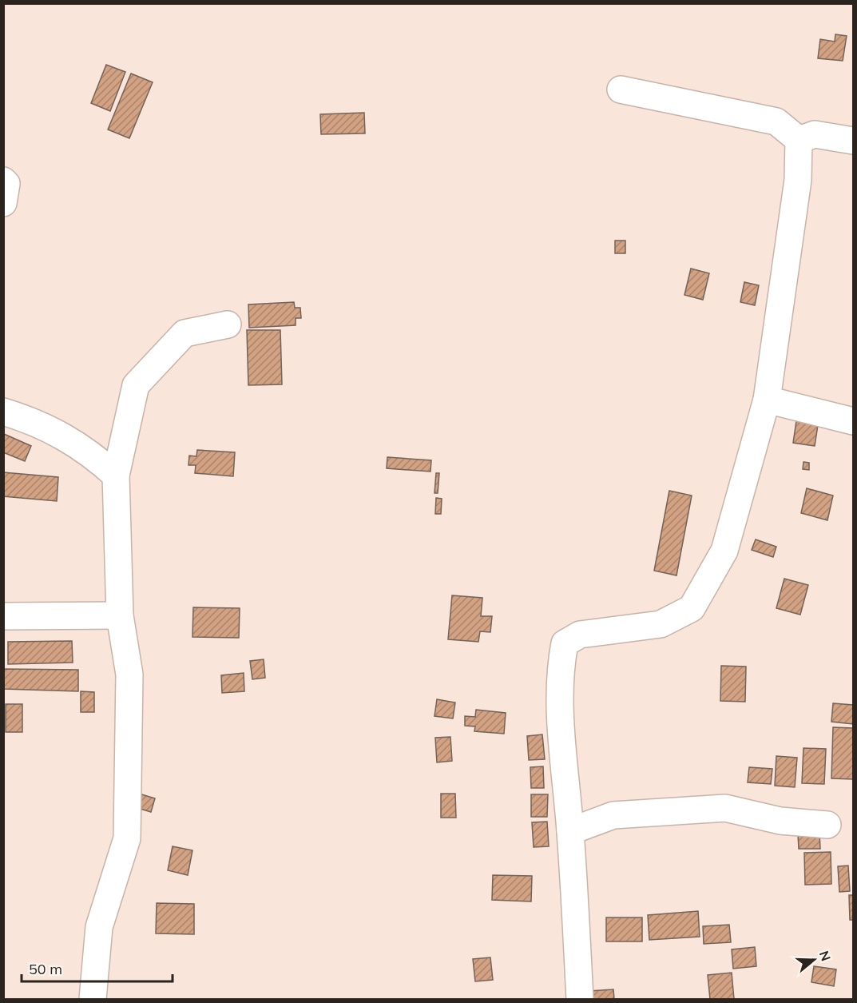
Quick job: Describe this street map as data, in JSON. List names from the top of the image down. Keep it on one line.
{"scale_bar":"50 m","north":"right"}
